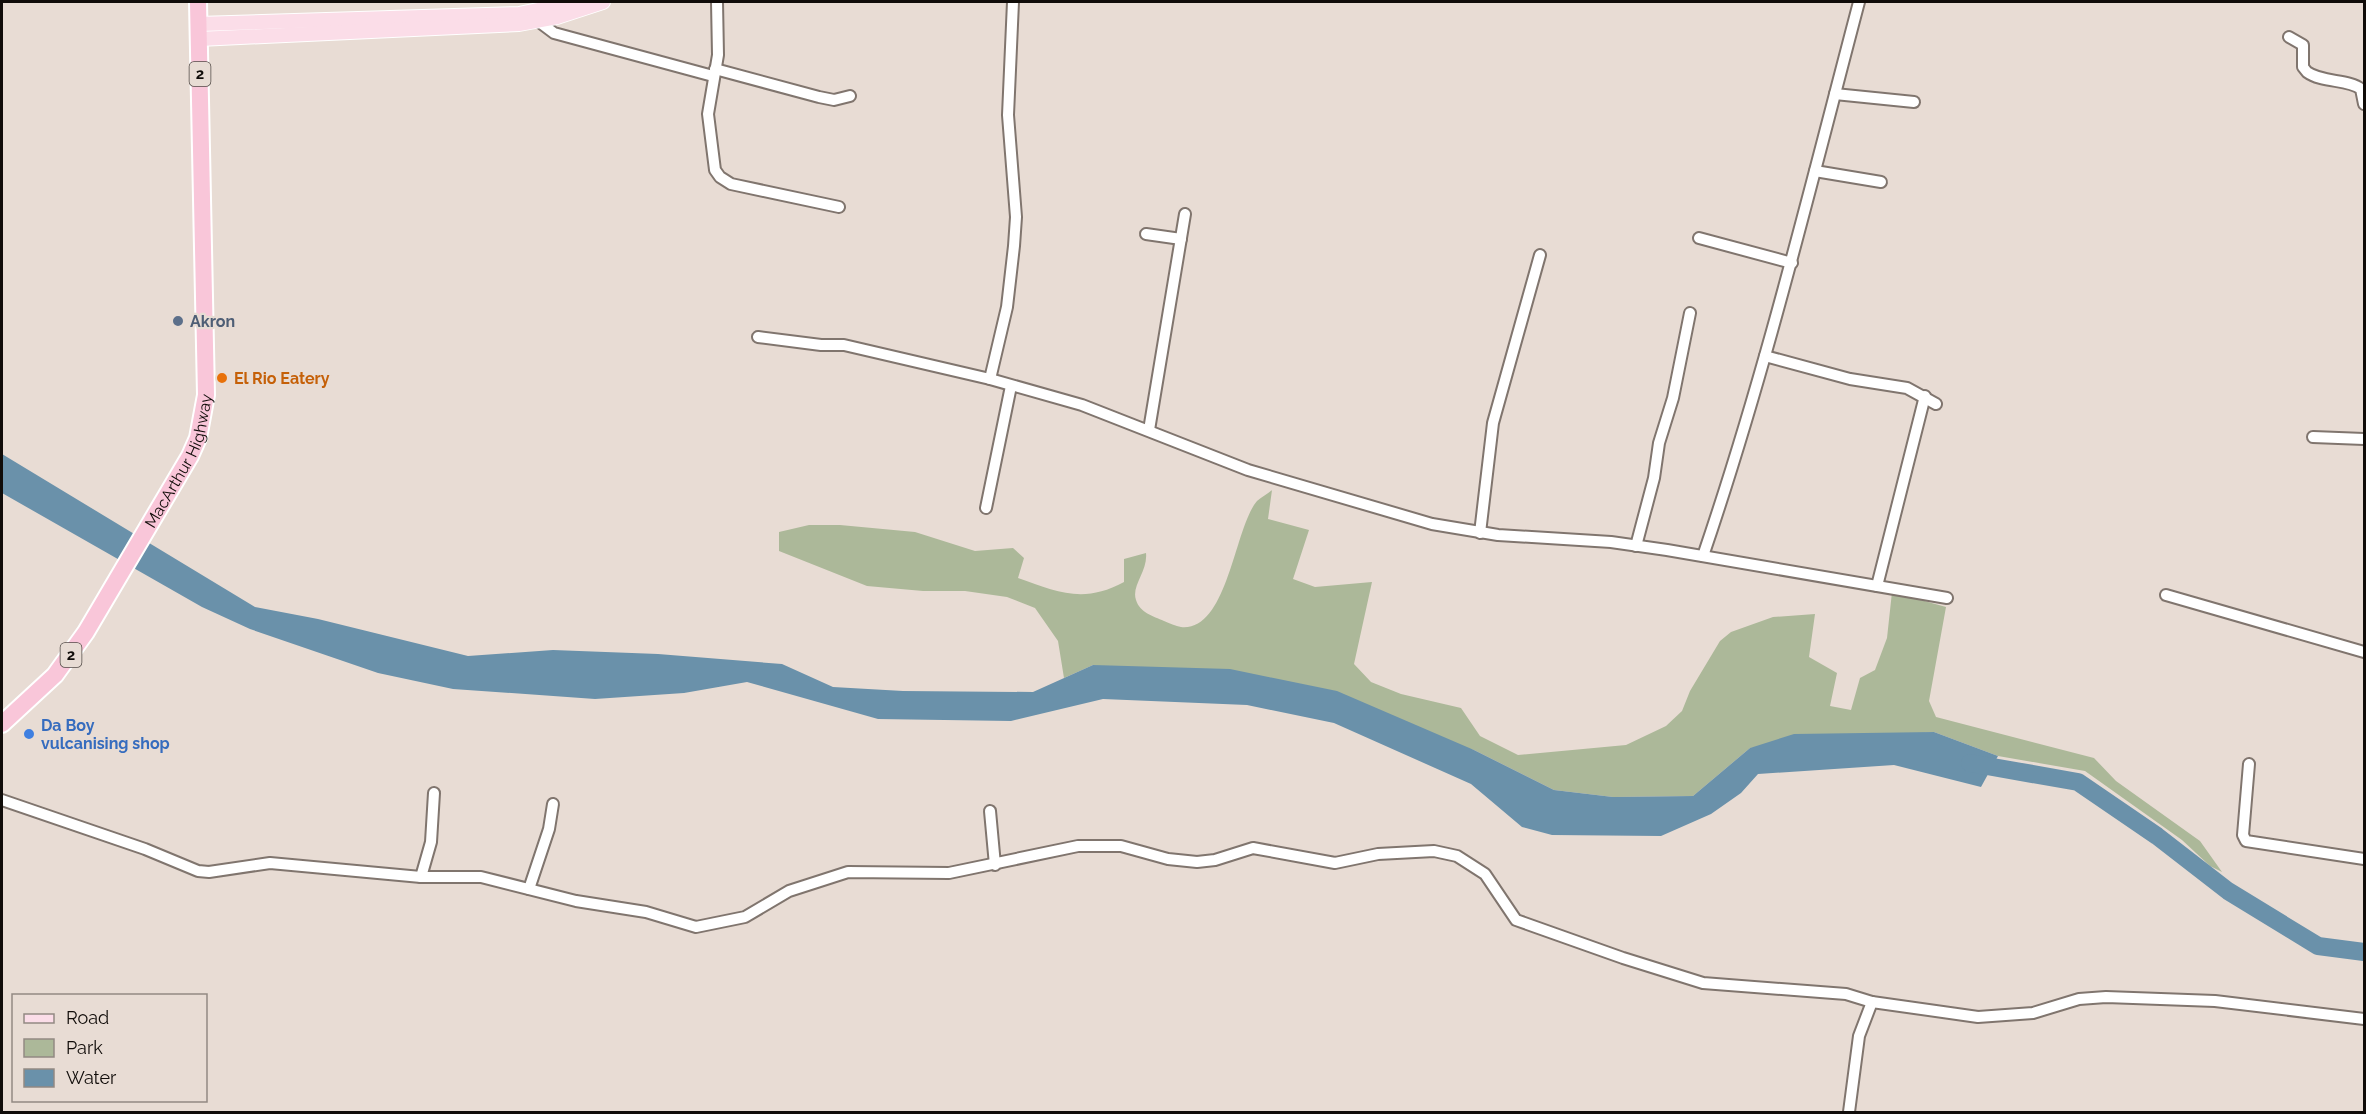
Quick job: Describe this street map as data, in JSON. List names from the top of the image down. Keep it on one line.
{"streets":{"highway":["2","MacArthur Highway"]},"places":["Akron","El Rio Eatery","Da Boy vulcanising shop"],"legend":["Road","Park","Water"]}
